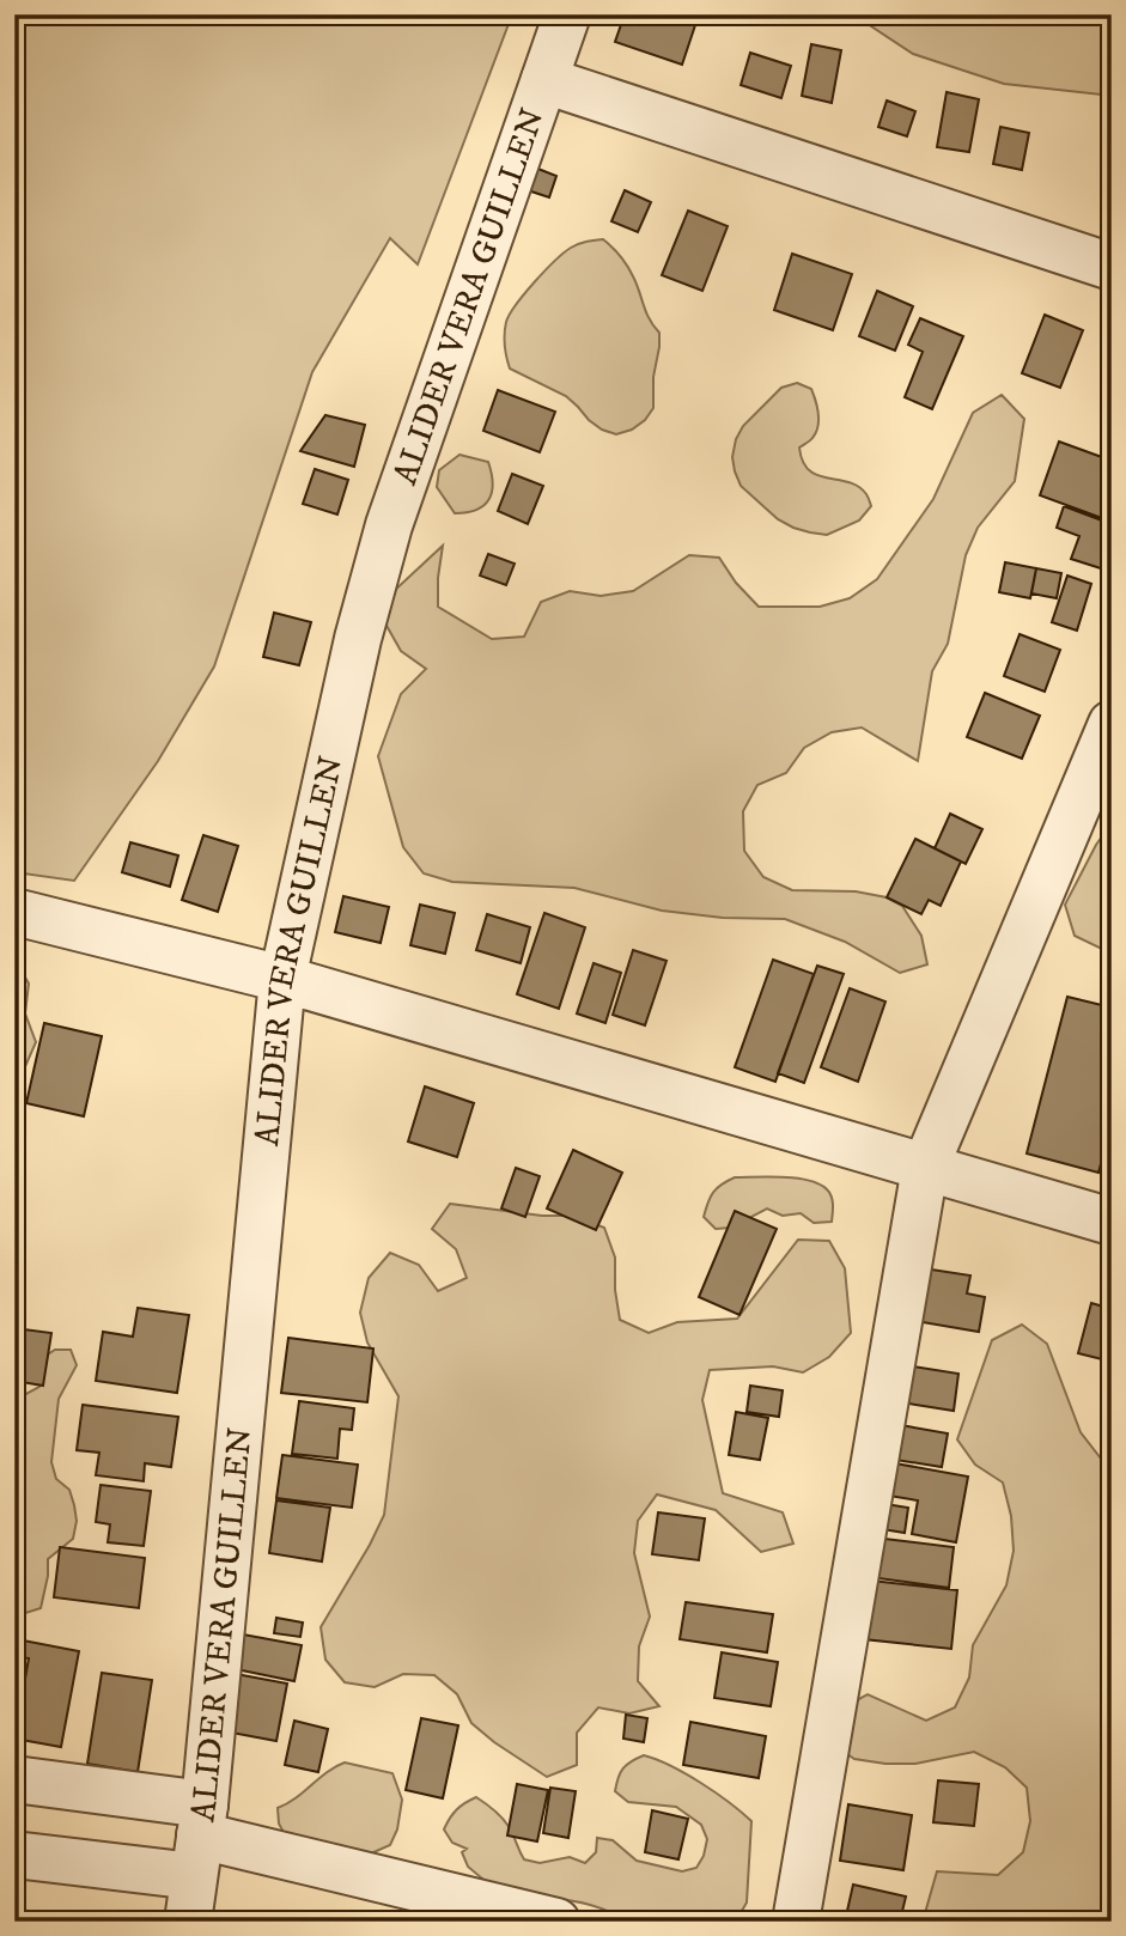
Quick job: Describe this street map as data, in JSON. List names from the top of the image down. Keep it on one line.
{"streets":{"street":["ALIDER VERA GUILLEN"]}}
